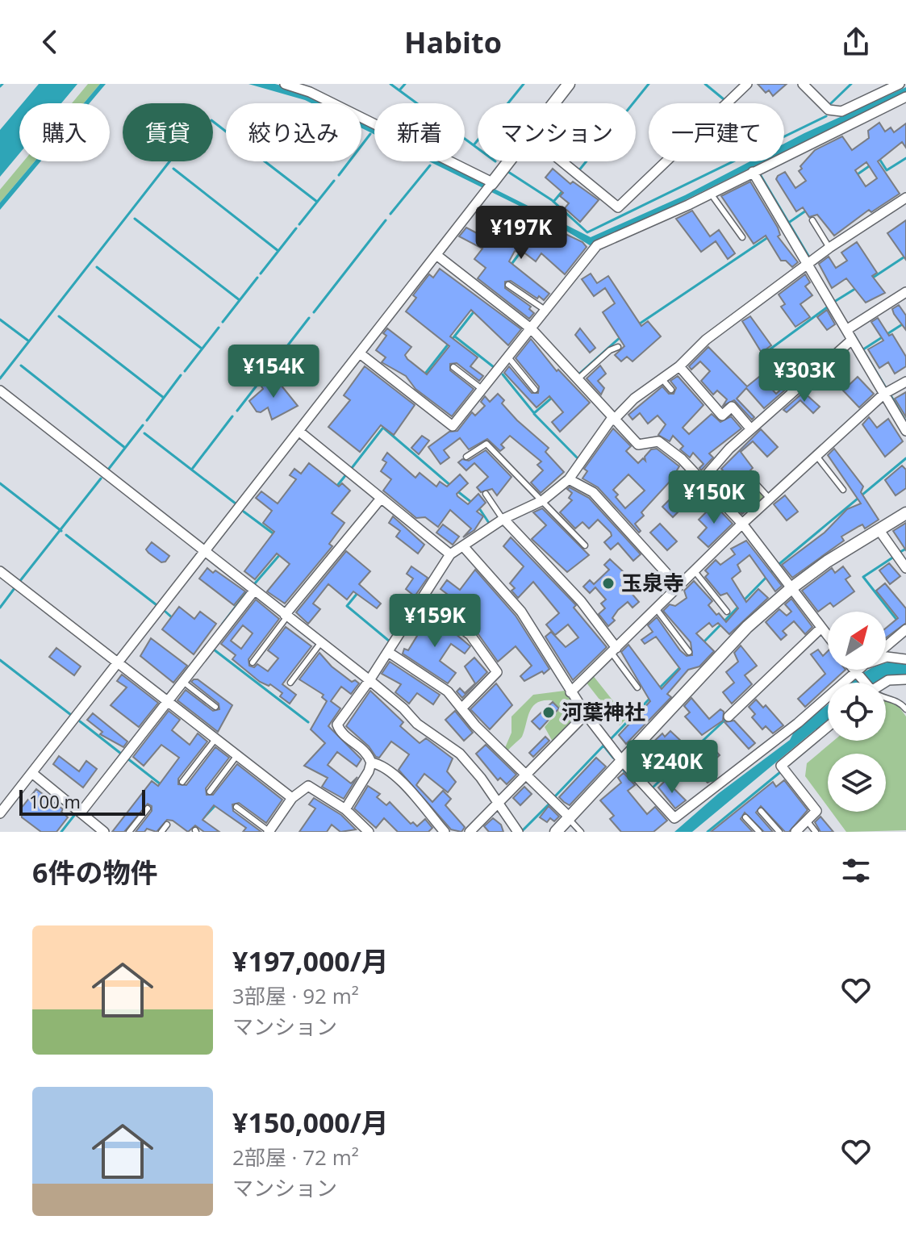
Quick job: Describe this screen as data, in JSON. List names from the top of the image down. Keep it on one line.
{"places":["玉泉寺","河葉神社"],"scale_bar":"100 m","north":"top right","page":{"header":"Habito","chip":["購入","賃貸","絞り込み","新着","マンション","一戸建て"],"price":["¥197K","¥154K","¥303K","¥150K","¥159K","¥240K"],"scale":"100 m","heading":"6件の物件","list":[{"name":"¥197,000/月","note":"3部屋 · 92 m² · マンション"},{"name":"¥150,000/月","note":"2部屋 · 72 m² · マンション"}]}}
